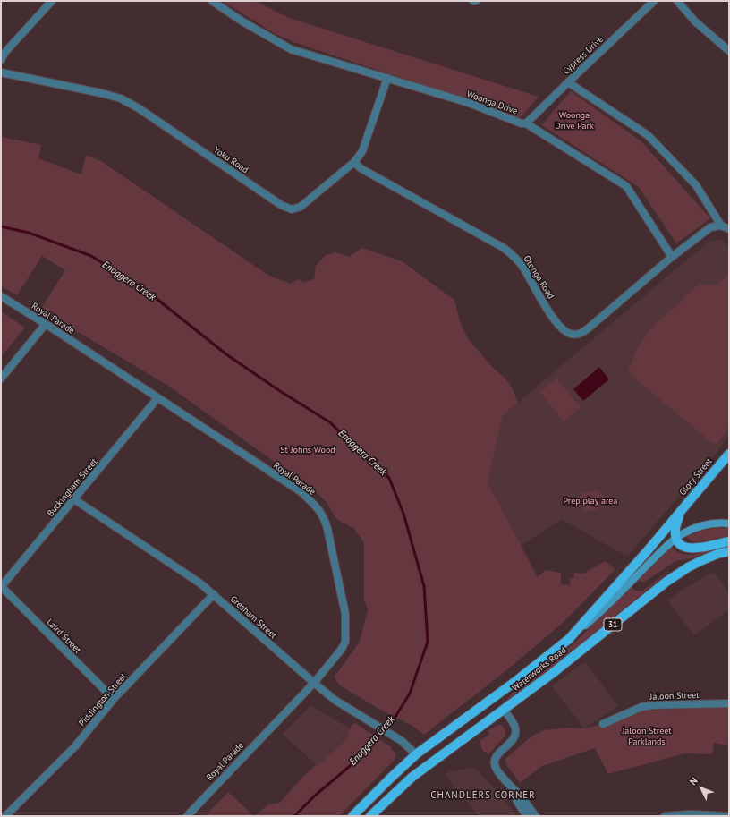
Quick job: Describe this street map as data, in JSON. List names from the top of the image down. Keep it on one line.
{"streets":{"main road":["Glory Street","31","Waterworks Road"],"street":["Cypress Drive","Woonga Drive","Yoku Road","Otonga Road","Royal Parade","Buckingham Street","Gresham Street","Laird Street","Jaloon Street","Piddington Street"]},"crossings":[["Cypress Drive","Woonga Drive"],["Woonga Drive","Yoku Road"],["Woonga Drive","Otonga Road"],["Yoku Road","Otonga Road"],["Royal Parade","Buckingham Street"],["Royal Parade","Gresham Street"],["Glory Street","Waterworks Road"],["Buckingham Street","Gresham Street"],["Buckingham Street","Laird Street"],["Gresham Street","Waterworks Road"],["Gresham Street","Piddington Street"],["Laird Street","Piddington Street"]],"districts":["CHANDLERS CORNER"],"water":["Enoggera Creek"],"parks":["Woonga Drive Park","St Johns Wood","Prep play area","Jaloon Street Parklands"],"north":"top left"}
